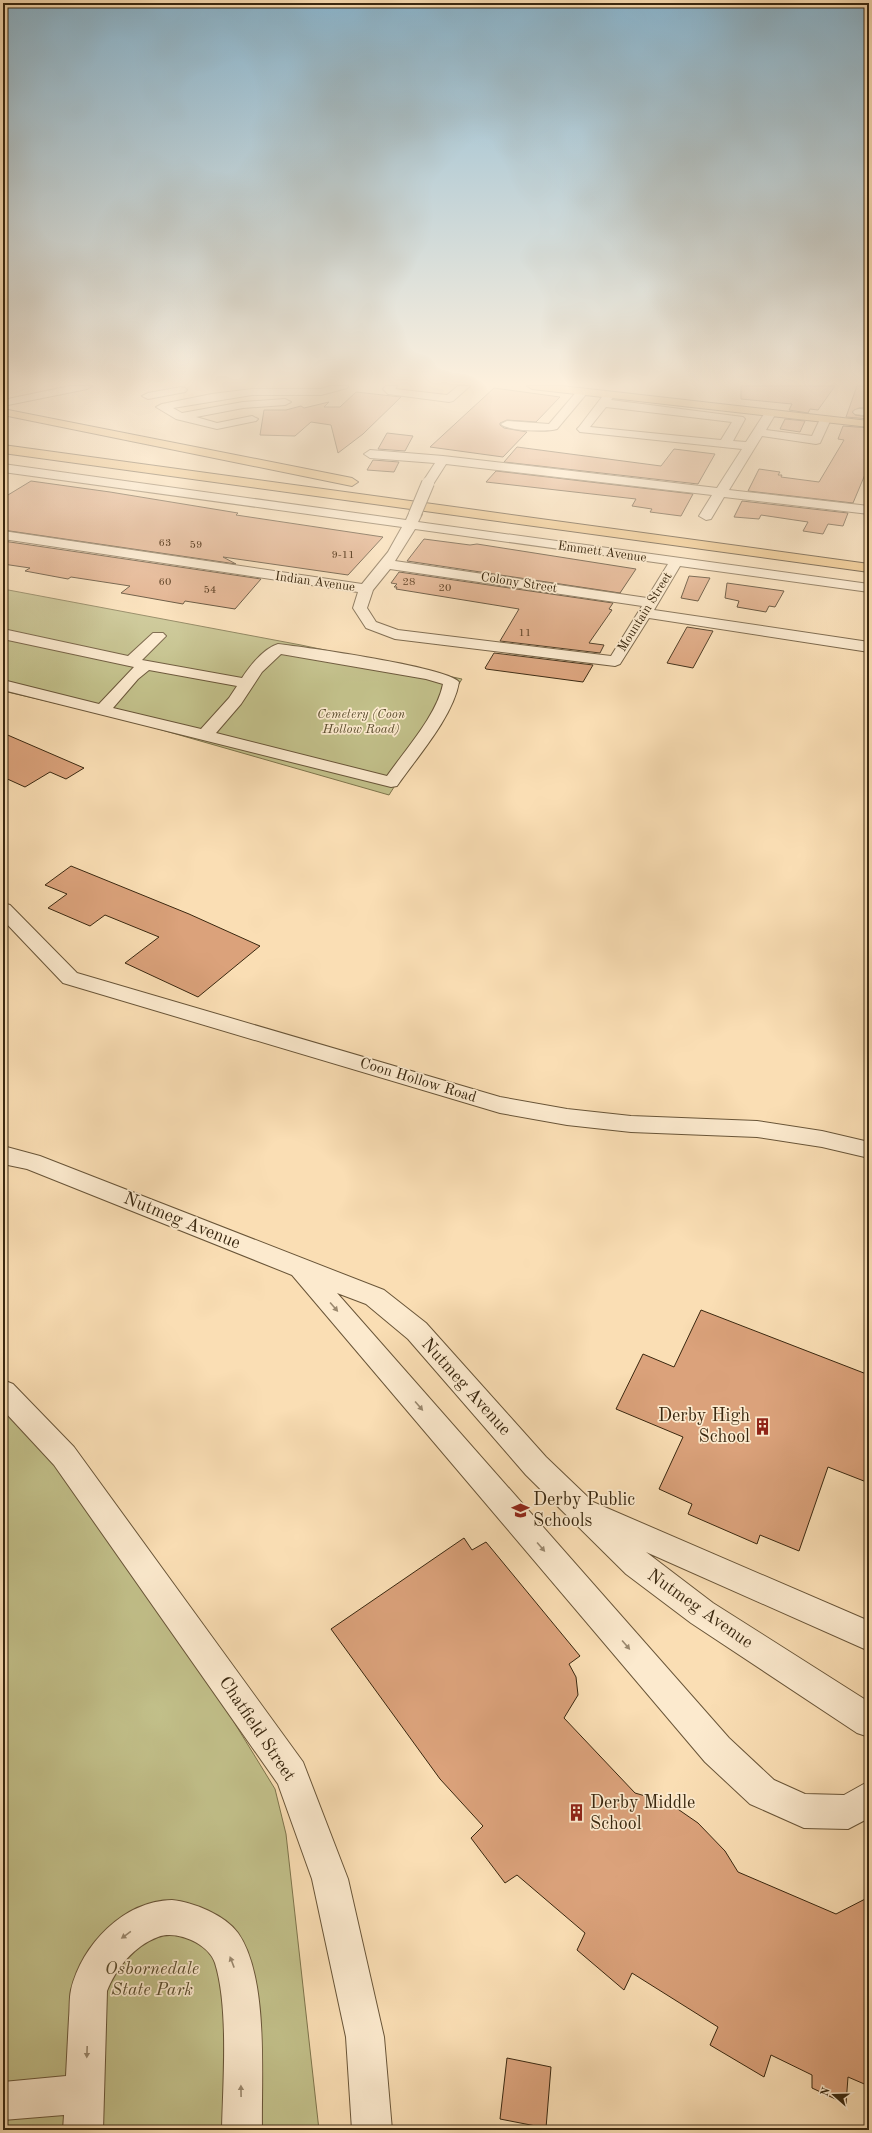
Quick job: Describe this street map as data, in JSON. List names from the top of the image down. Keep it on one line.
{"streets":{"street":["Emmett Avenue","Indian Avenue","Colony Street","Mountain Street","Coon Hollow Road","Nutmeg Avenue","Chatfield Street"]},"crossings":[["Emmett Avenue","Mountain Street"],["Indian Avenue","Mountain Street"],["Colony Street","Mountain Street"]],"parks":["Cemetery (Coon Hollow Road)","Osbornedale State Park"],"places":{"building":["Derby High School","Derby Middle School"],"school or university":["Derby Public Schools"]},"house_numbers":["63","59","9-11","60","28","20","54","11"],"north":"left"}
